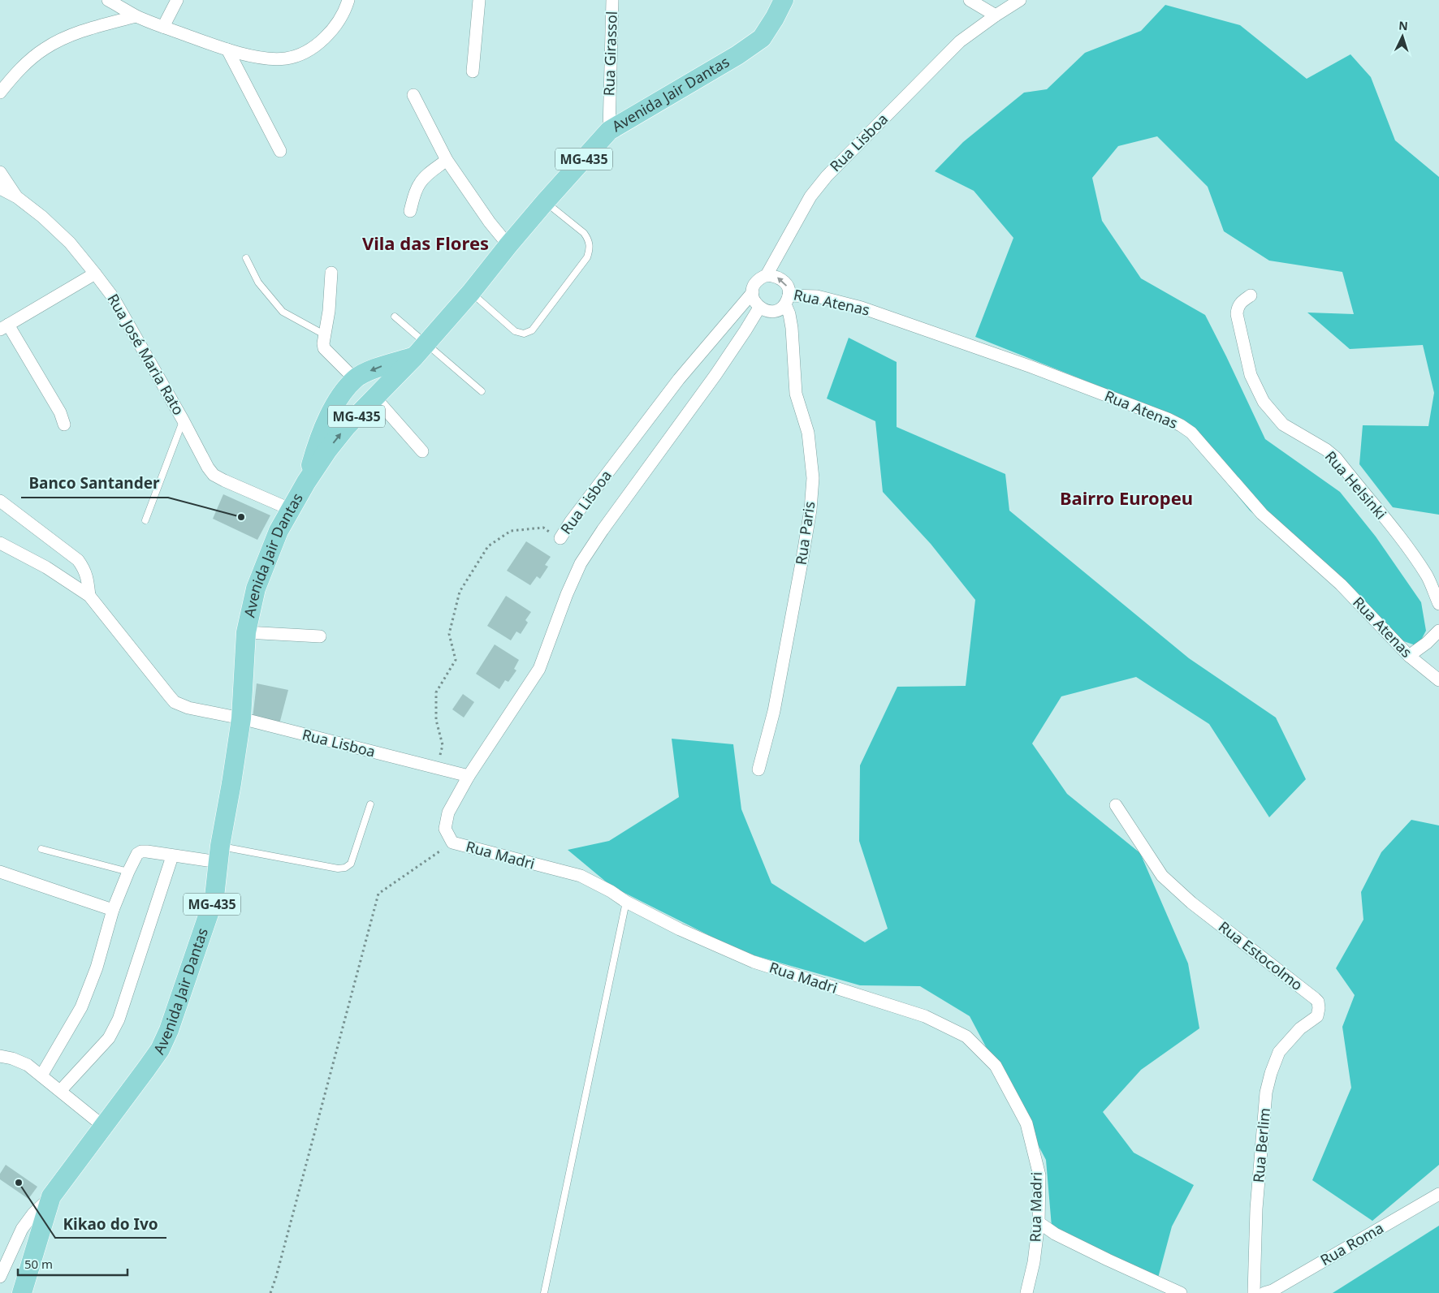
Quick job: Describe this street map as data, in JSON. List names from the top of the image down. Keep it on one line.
{"streets":{"main road":["Avenida Jair Dantas","MG-435"],"street":["Rua Girassol","Rua Lisboa","Rua Atenas","Rua José Maria Rato","Rua Helsinki","Rua Paris","Rua Madri","Rua Estocolmo","Rua Berlim","Rua Roma"]},"crossings":[["Rua Girassol","Avenida Jair Dantas"],["Avenida Jair Dantas","Rua Lisboa"],["Avenida Jair Dantas","Rua José Maria Rato"],["Rua Lisboa","Rua Atenas"],["Rua Lisboa","Rua Paris"],["Rua Lisboa","Rua Madri"],["Rua Atenas","Rua Paris"],["Rua Estocolmo","Rua Berlim"]],"districts":["Vila das Flores","Bairro Europeu"],"places":["Banco Santander","Kikao do Ivo"],"scale_bar":"50 m","north":"top"}
